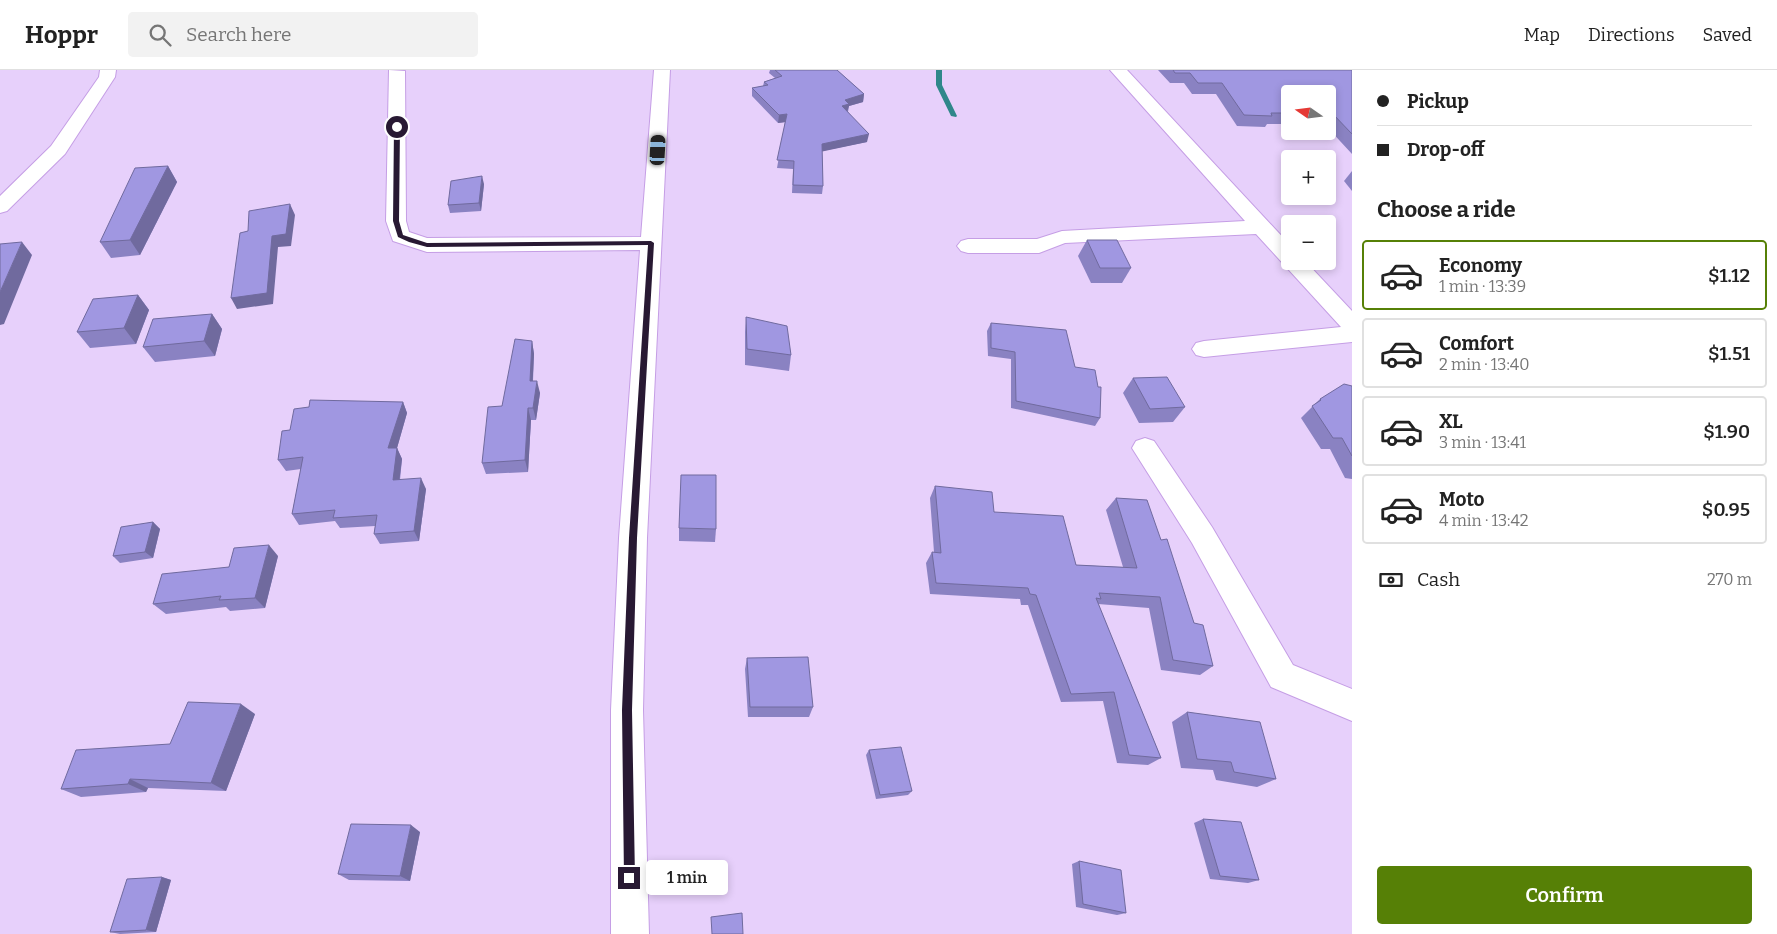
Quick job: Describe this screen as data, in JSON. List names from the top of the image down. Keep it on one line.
{"north":"left","page":{"header":"Hoppr","search":"Search here","nav":["Map","Directions","Saved"],"banner":["Pickup","Drop-off"],"map_buttons":["+","−"],"heading":"Choose a ride","list":[{"name":"Economy","note":"1 min · 13:39","value":"$1.12"},{"name":"Comfort","note":"2 min · 13:40","value":"$1.51"},{"name":"XL","note":"3 min · 13:41","value":"$1.90"},{"name":"Moto","note":"4 min · 13:42","value":"$0.95"}],"pay":["Cash","270 m"],"buttons":"Confirm","bubble":"1 min"}}
